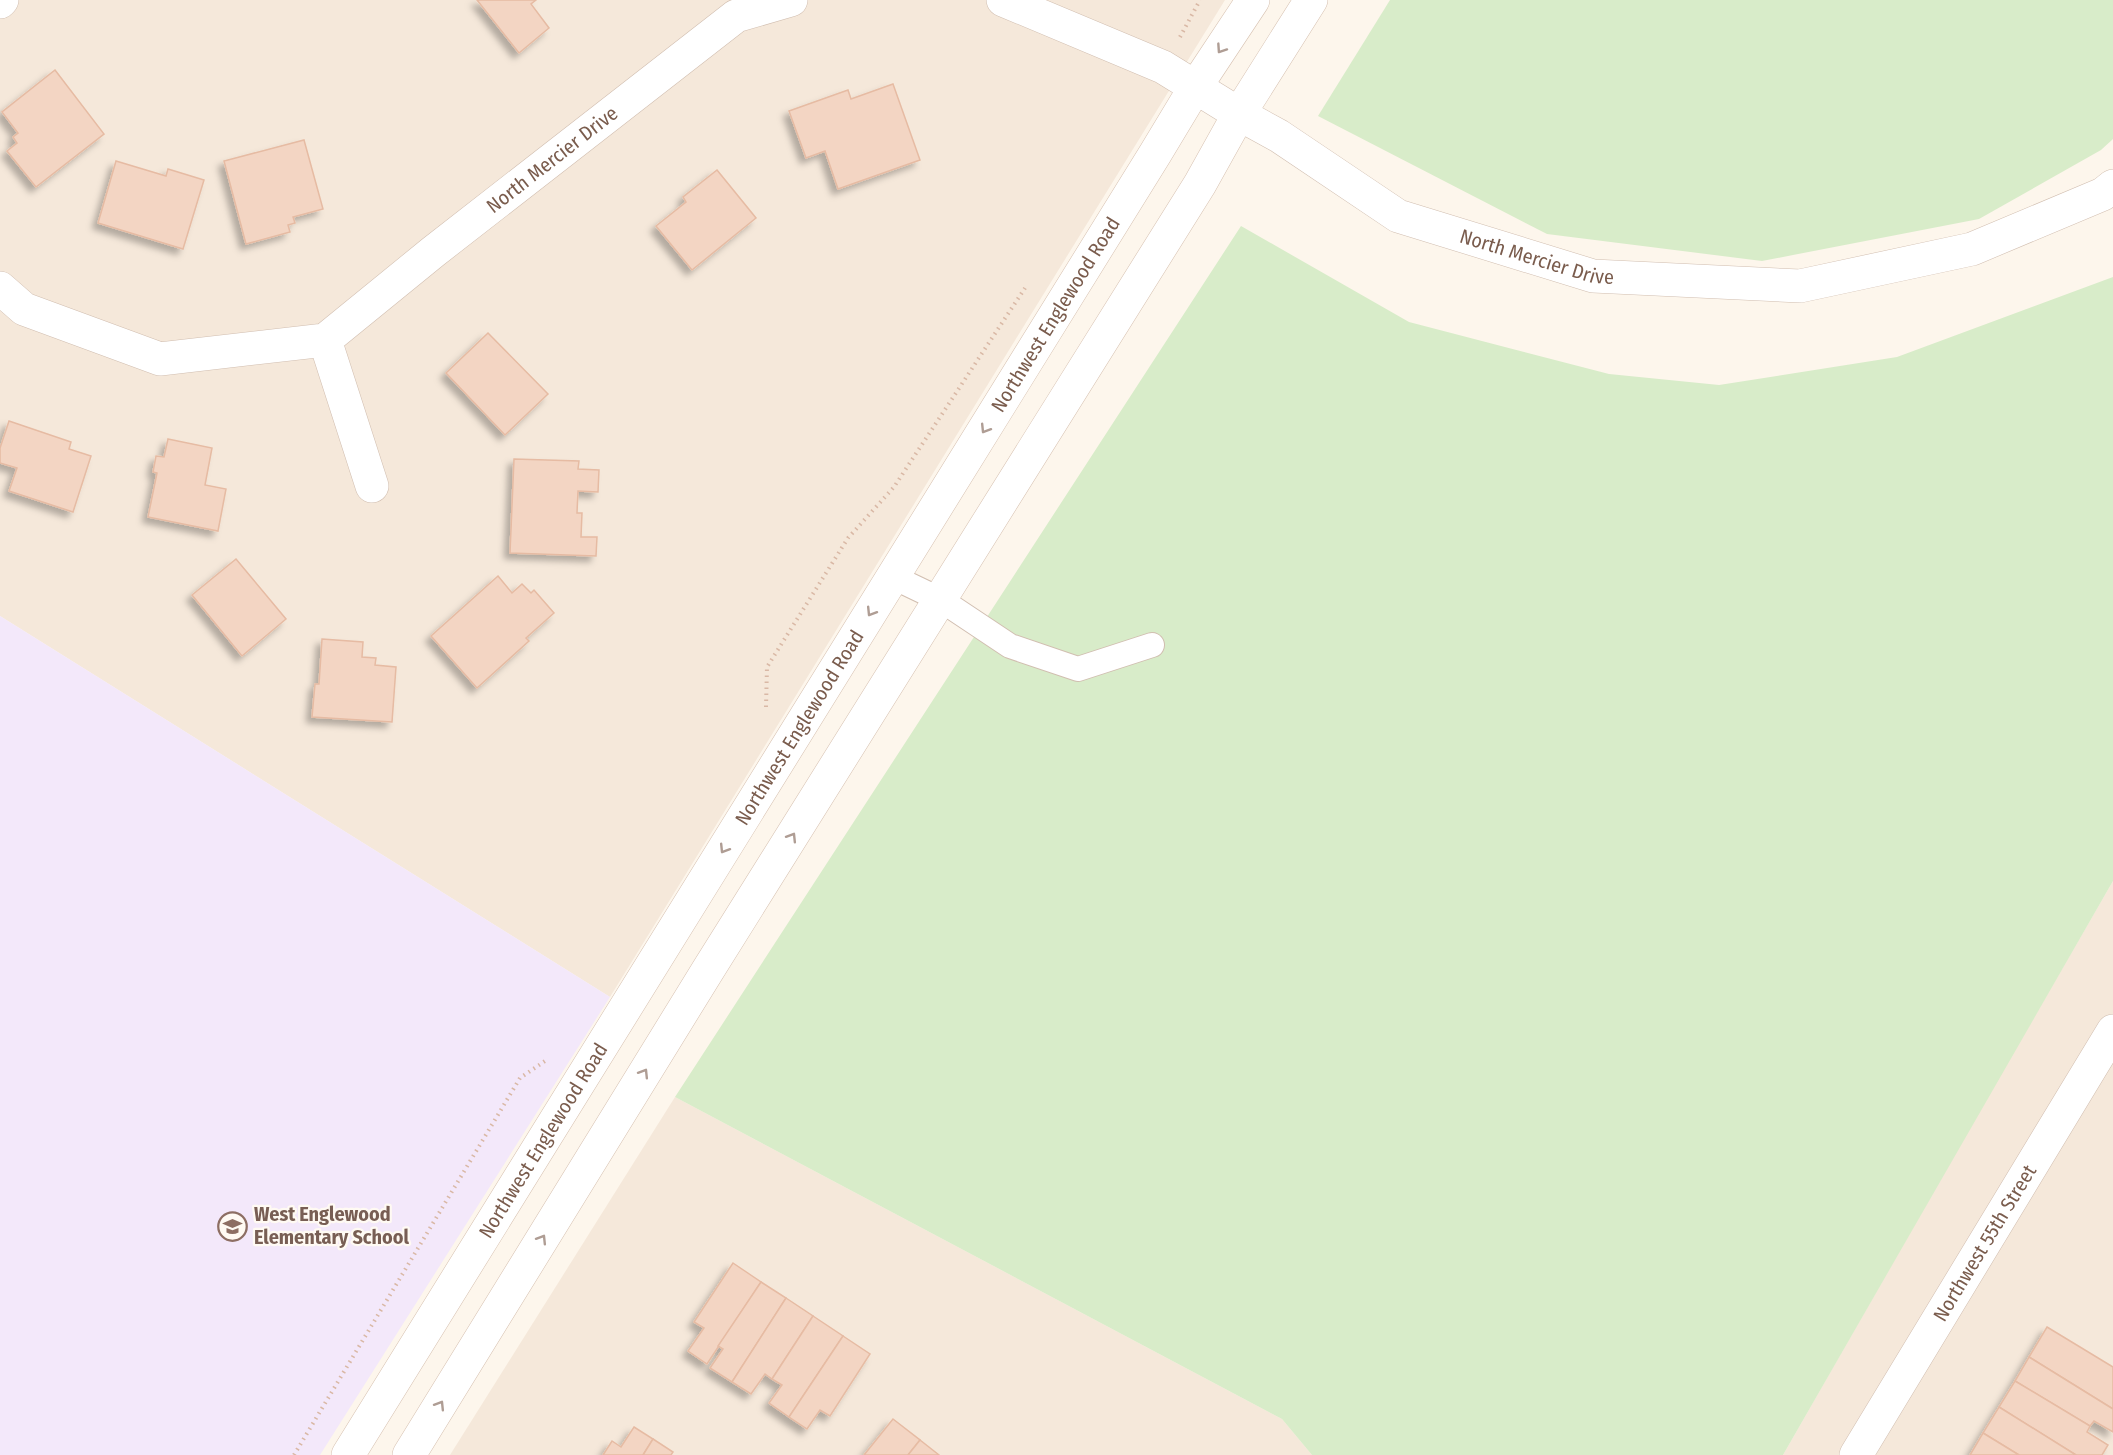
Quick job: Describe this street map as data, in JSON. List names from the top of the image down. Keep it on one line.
{"streets":{"main road":["North Mercier Drive","Northwest Englewood Road","Northwest 55th Street"]},"crossings":[["North Mercier Drive","Northwest Englewood Road"]],"places":{"school or university":["West Englewood Elementary School"]}}
